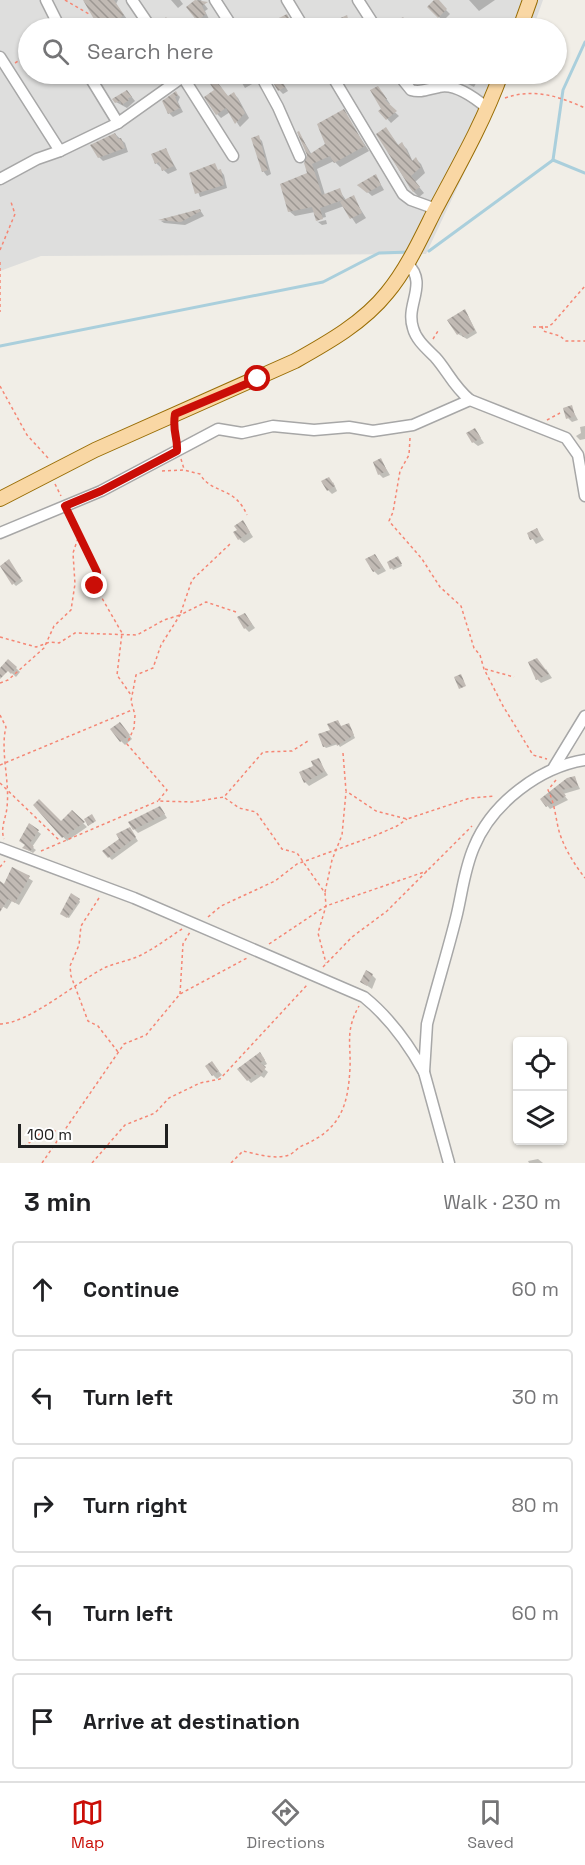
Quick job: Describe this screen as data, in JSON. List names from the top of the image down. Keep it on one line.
{"scale_bar":"100 m","page":{"search":"Search here","scale":"100 m","heading":["3 min","Walk · 230 m"],"list":[["Continue","60 m"],["Turn left","30 m"],["Turn right","80 m"],["Turn left","60 m"],"Arrive at destination"],"nav":["Map","Directions","Saved"]}}
